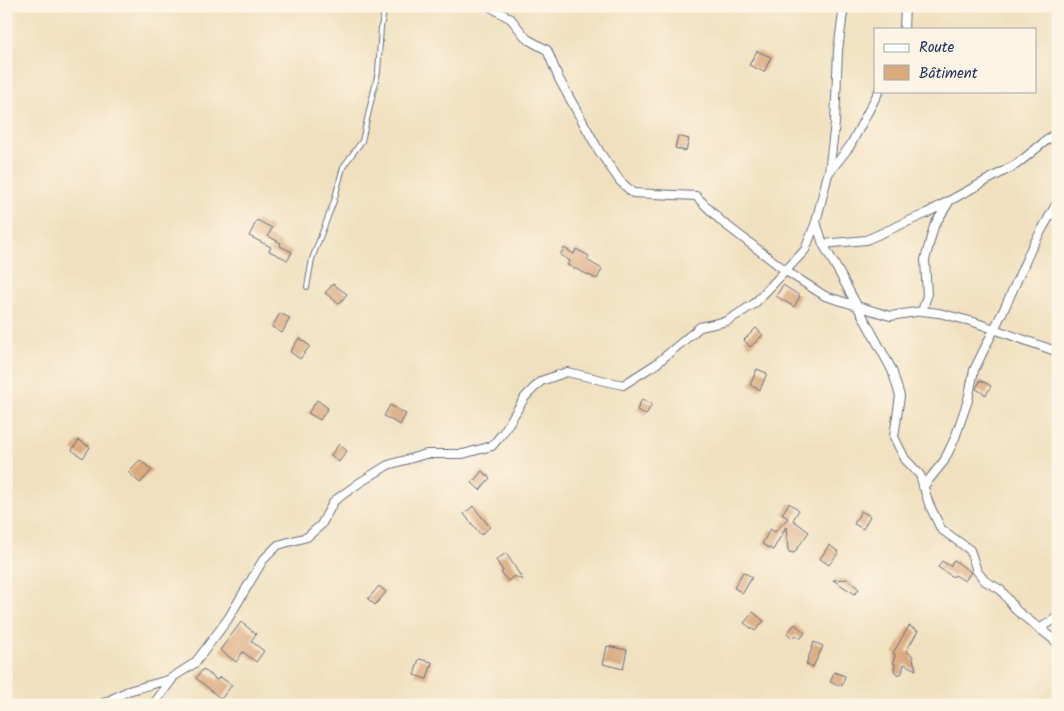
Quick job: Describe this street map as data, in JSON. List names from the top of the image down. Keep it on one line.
{"legend":["Route","Bâtiment"]}
